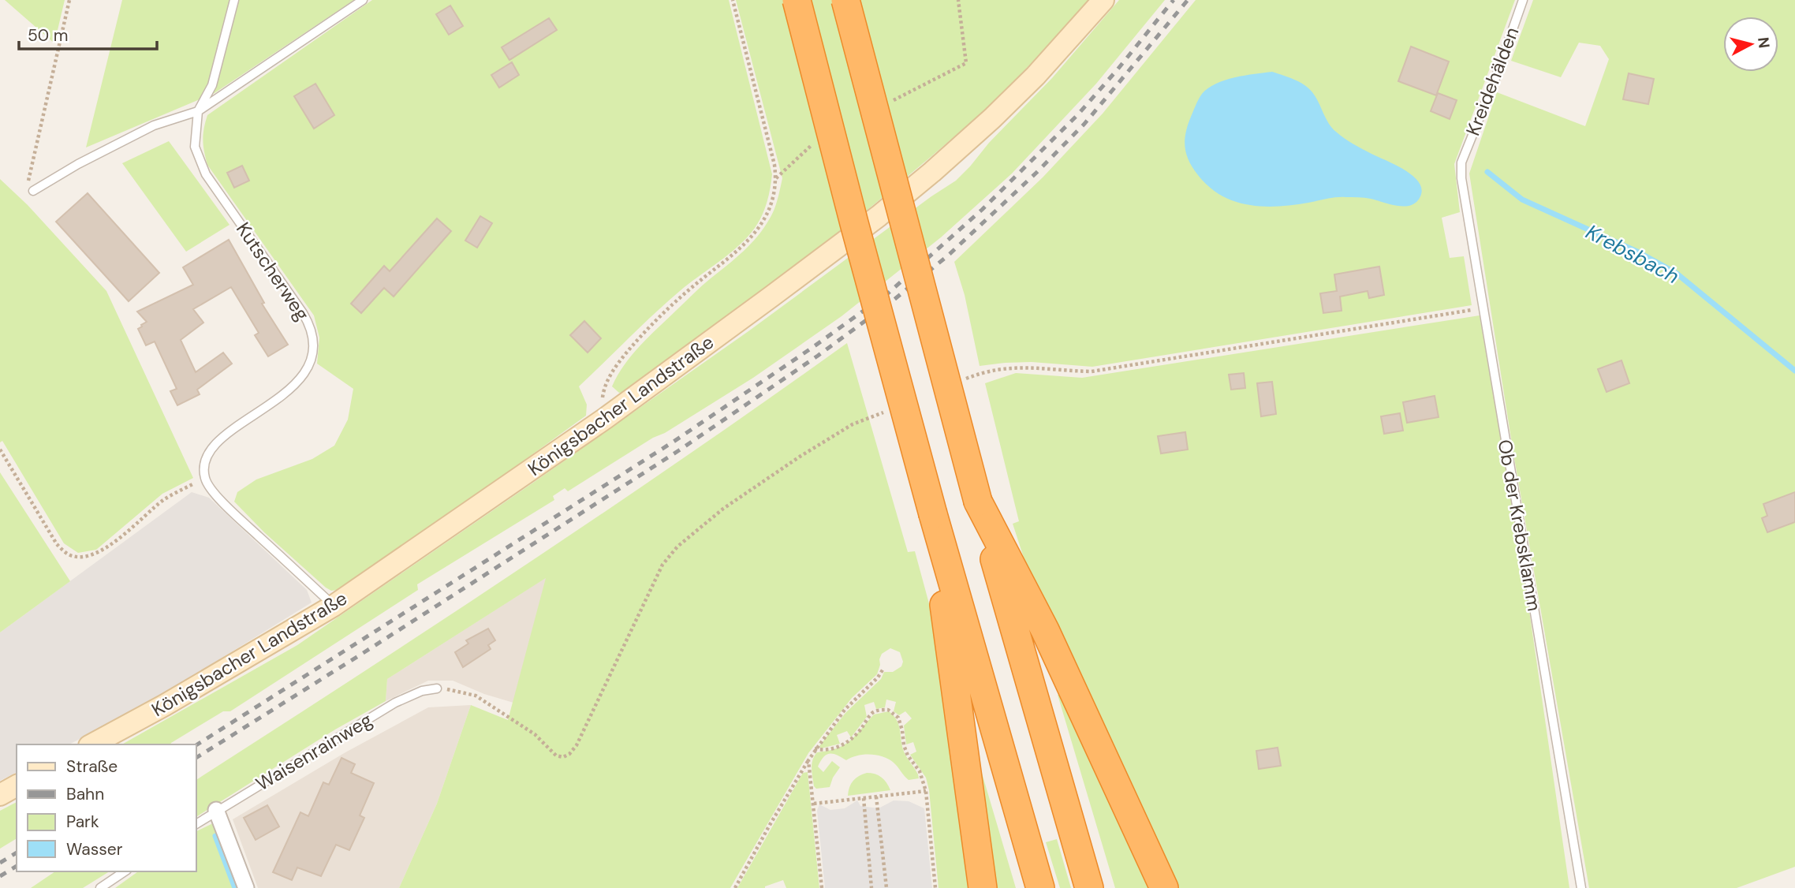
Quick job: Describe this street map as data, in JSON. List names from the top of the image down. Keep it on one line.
{"streets":{"main road":["Königsbacher Landstraße"],"lane":["Kreidehälden","Kutscherweg","Ob der Krebsklamm","Waisenrainweg"]},"crossings":[["Kreidehälden","Ob der Krebsklamm"]],"water":["Krebsbach"],"legend":["Straße","Bahn","Park","Wasser"],"scale_bar":"50 m","north":"right"}
